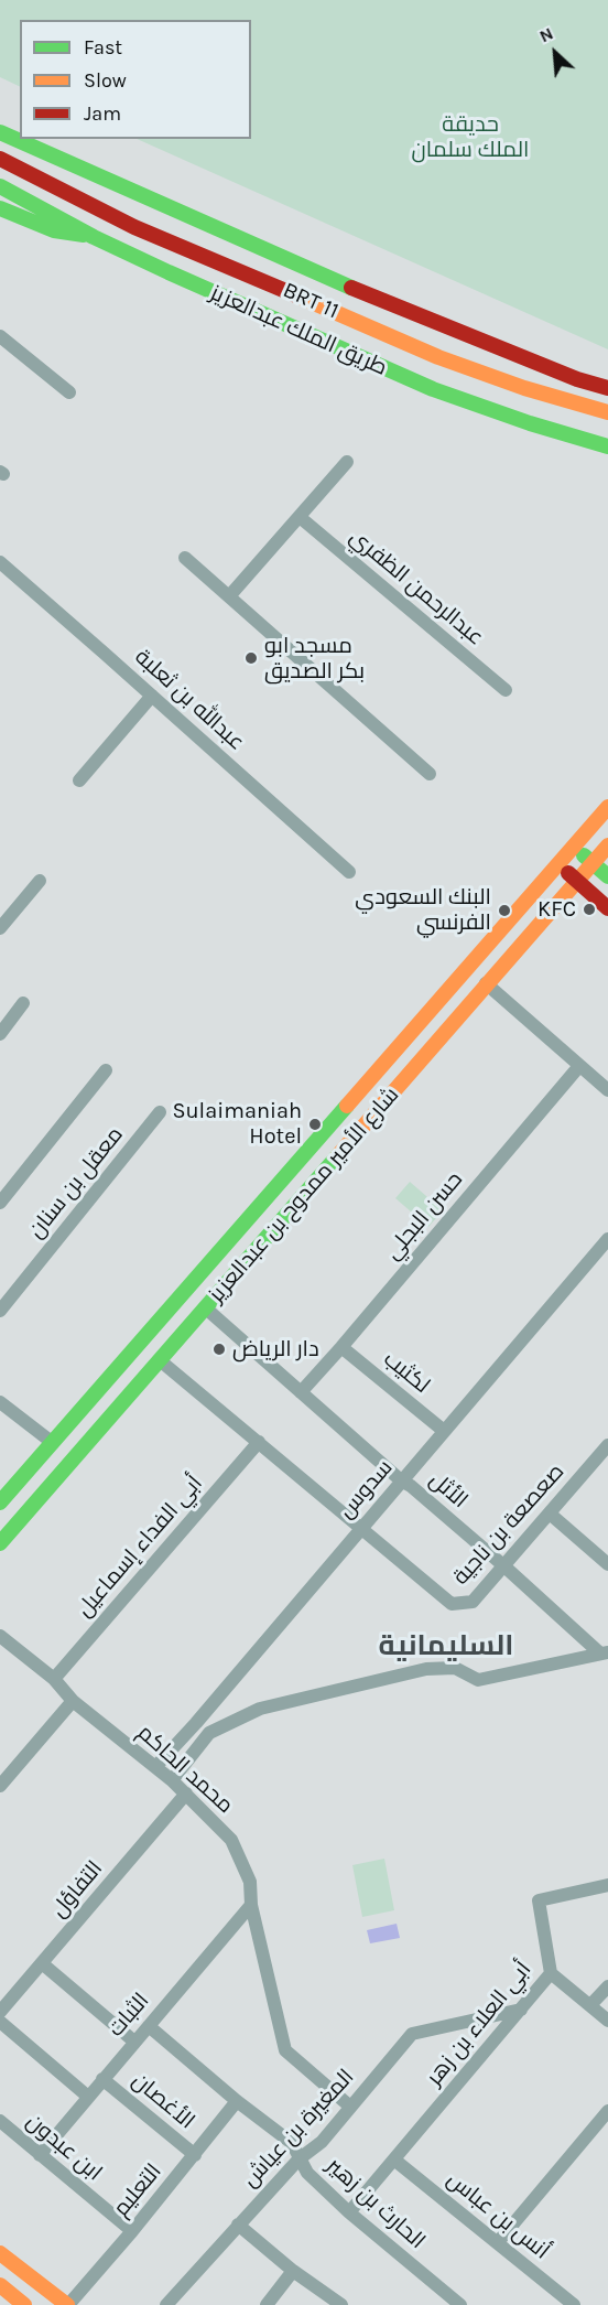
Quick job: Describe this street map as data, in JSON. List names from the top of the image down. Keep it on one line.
{"streets":{"street":["BRT 11","طريق الملك عبدالعزيز","عبدالرحمن الظفري","عبدالله بن ثعلبة","معقل بن سنان","شارع الأمير ممدوح بن عبدالعزيز","حسن البجلي","لكثيب","سدوس","الأثل","صعصعة بن ناجية","أبي الفداء إسماعيل","محمد الحاكم","التفاؤل","الثبات","أبي العلاء بن زهر","الأغصان","المغيرة بن عياش","ابن عبدون","التعليم","الحارث بن زهير","أنس بن عباس"]},"crossings":[["شارع الأمير ممدوح بن عبدالعزيز","الأثل"],["شارع الأمير ممدوح بن عبدالعزيز","صعصعة بن ناجية"],["حسن البجلي","لكثيب"],["حسن البجلي","الأثل"],["لكثيب","سدوس"],["سدوس","الأثل"],["سدوس","صعصعة بن ناجية"],["سدوس","محمد الحاكم"],["الأثل","صعصعة بن ناجية"],["صعصعة بن ناجية","أبي الفداء إسماعيل"],["أبي الفداء إسماعيل","محمد الحاكم"],["محمد الحاكم","التفاؤل"],["محمد الحاكم","الثبات"],["محمد الحاكم","المغيرة بن عياش"],["الثبات","الأغصان"],["الثبات","ابن عبدون"],["الثبات","الحارث بن زهير"],["أبي العلاء بن زهر","المغيرة بن عياش"],["أبي العلاء بن زهر","الحارث بن زهير"],["أبي العلاء بن زهر","أنس بن عباس"],["الأغصان","التعليم"],["المغيرة بن عياش","الحارث بن زهير"],["ابن عبدون","التعليم"],["التعليم","الحارث بن زهير"]],"districts":["السليمانية"],"parks":["حديقة الملك سلمان"],"places":["مسجد ابو بكر الصديق","KFC","البنك السعودي الفرنسي","Sulaimaniah Hotel","دار الرياض"],"legend":["Fast","Slow","Jam"],"north":"top left"}
